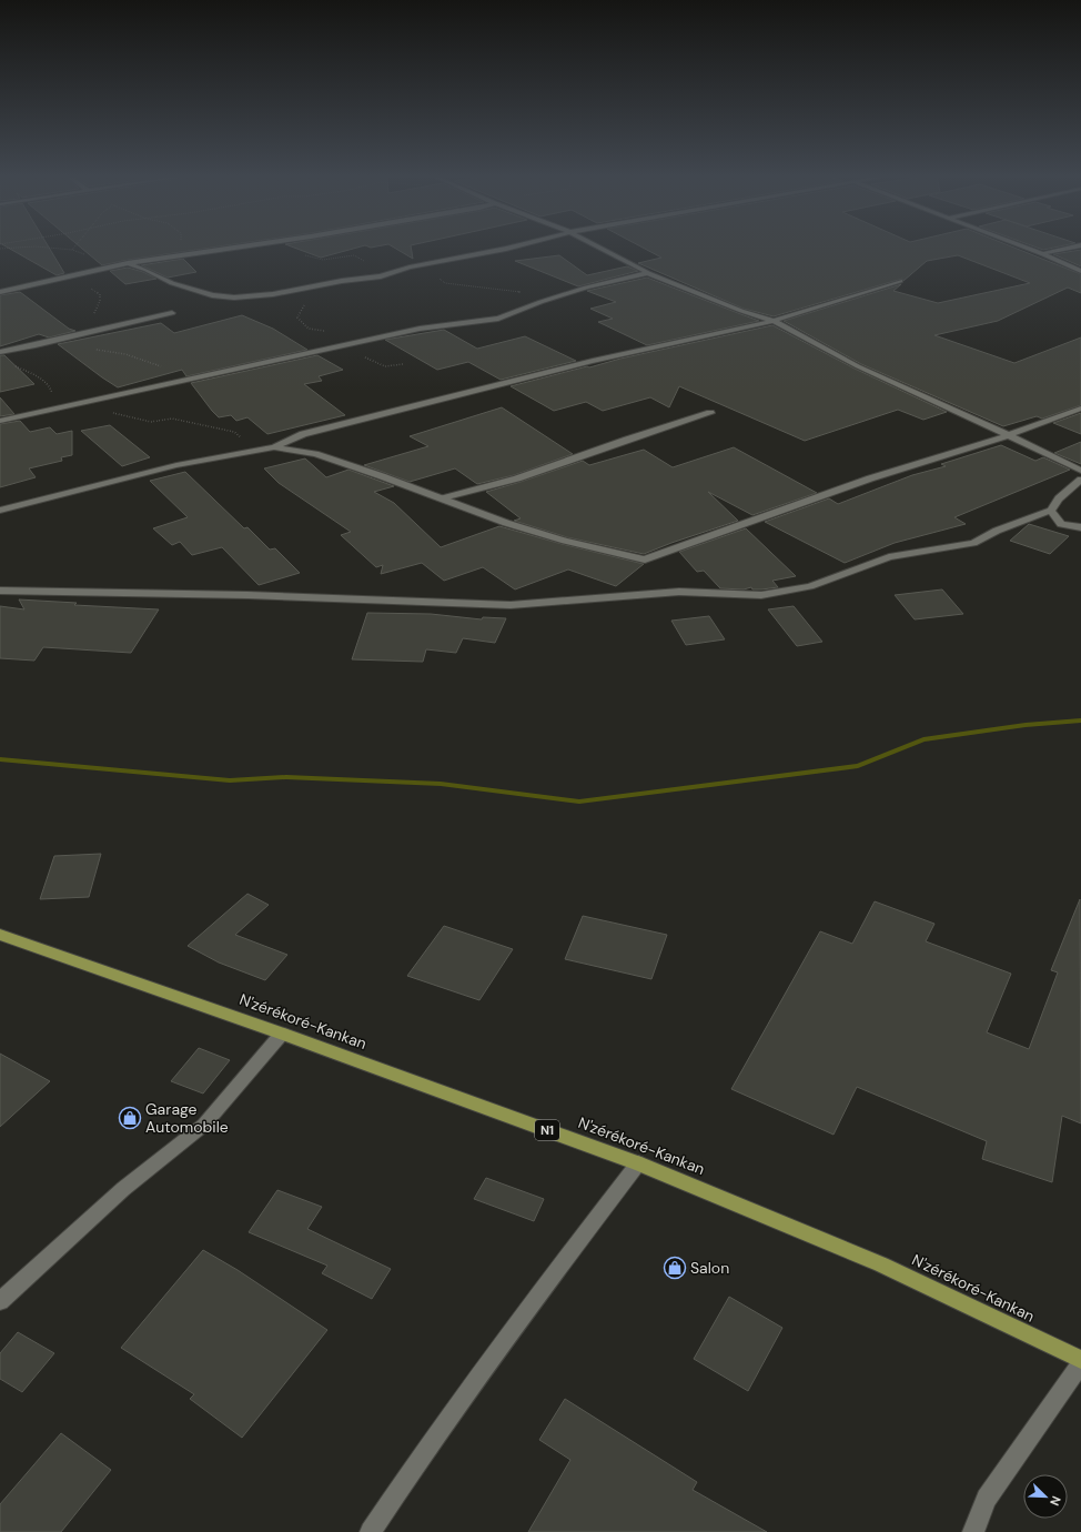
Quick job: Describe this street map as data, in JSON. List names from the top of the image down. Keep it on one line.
{"streets":{"highway":["N'zérékoré-Kankan","N1"]},"places":{"shop":["Garage Automobile","Salon"]},"north":"bottom right"}
